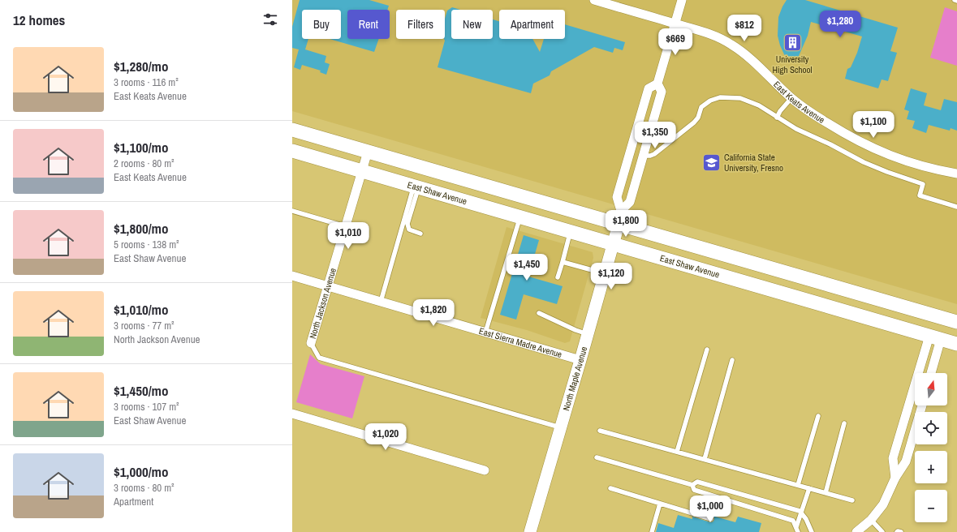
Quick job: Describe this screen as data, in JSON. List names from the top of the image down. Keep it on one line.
{"streets":{"main road":["East Shaw Avenue"],"street":["East Keats Avenue","North Jackson Avenue","East Sierra Madre Avenue","North Maple Avenue"]},"crossings":[["East Shaw Avenue","North Jackson Avenue"],["East Shaw Avenue","North Maple Avenue"],["North Jackson Avenue","East Sierra Madre Avenue"],["East Sierra Madre Avenue","North Maple Avenue"]],"places":{"building":["University High School"],"school or university":["California State University, Fresno"]},"north":"top","page":{"heading":"12 homes","chip":["Buy","Rent","Filters","New","Apartment"],"price":["$1,280","$812","$669","$1,100","$1,350","$1,800","$1,010","$1,450","$1,120","$1,820","$1,020","$1,000"],"list":[{"name":"$1,280/mo","note":"3 rooms · 116 m² · East Keats Avenue"},{"name":"$1,100/mo","note":"2 rooms · 80 m² · East Keats Avenue"},{"name":"$1,800/mo","note":"5 rooms · 138 m² · East Shaw Avenue"},{"name":"$1,010/mo","note":"3 rooms · 77 m² · North Jackson Avenue"},{"name":"$1,450/mo","note":"3 rooms · 107 m² · East Shaw Avenue"},{"name":"$1,000/mo","note":"3 rooms · 80 m² · Apartment"}],"map_buttons":["+","−"]}}
